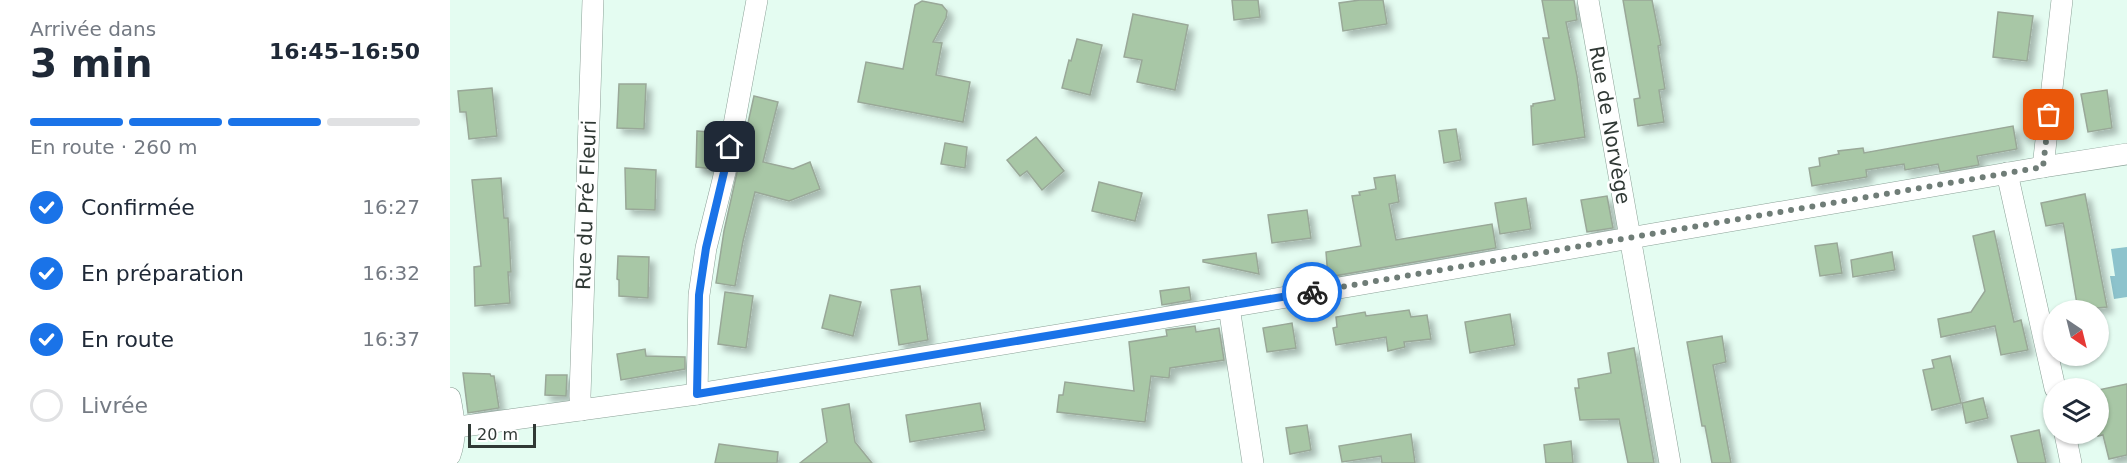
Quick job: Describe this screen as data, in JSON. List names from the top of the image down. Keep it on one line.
{"streets":{"street":["Rue de Norvège","Rue du Pré Fleuri"]},"scale_bar":"20 m","north":"bottom right","page":{"heading":["3 min","Arrivée dans","16:45–16:50"],"bar":"En route · 260 m","list":[["Confirmée","16:27"],["En préparation","16:32"],["En route","16:37"],"Livrée"],"scale":"20 m"}}
